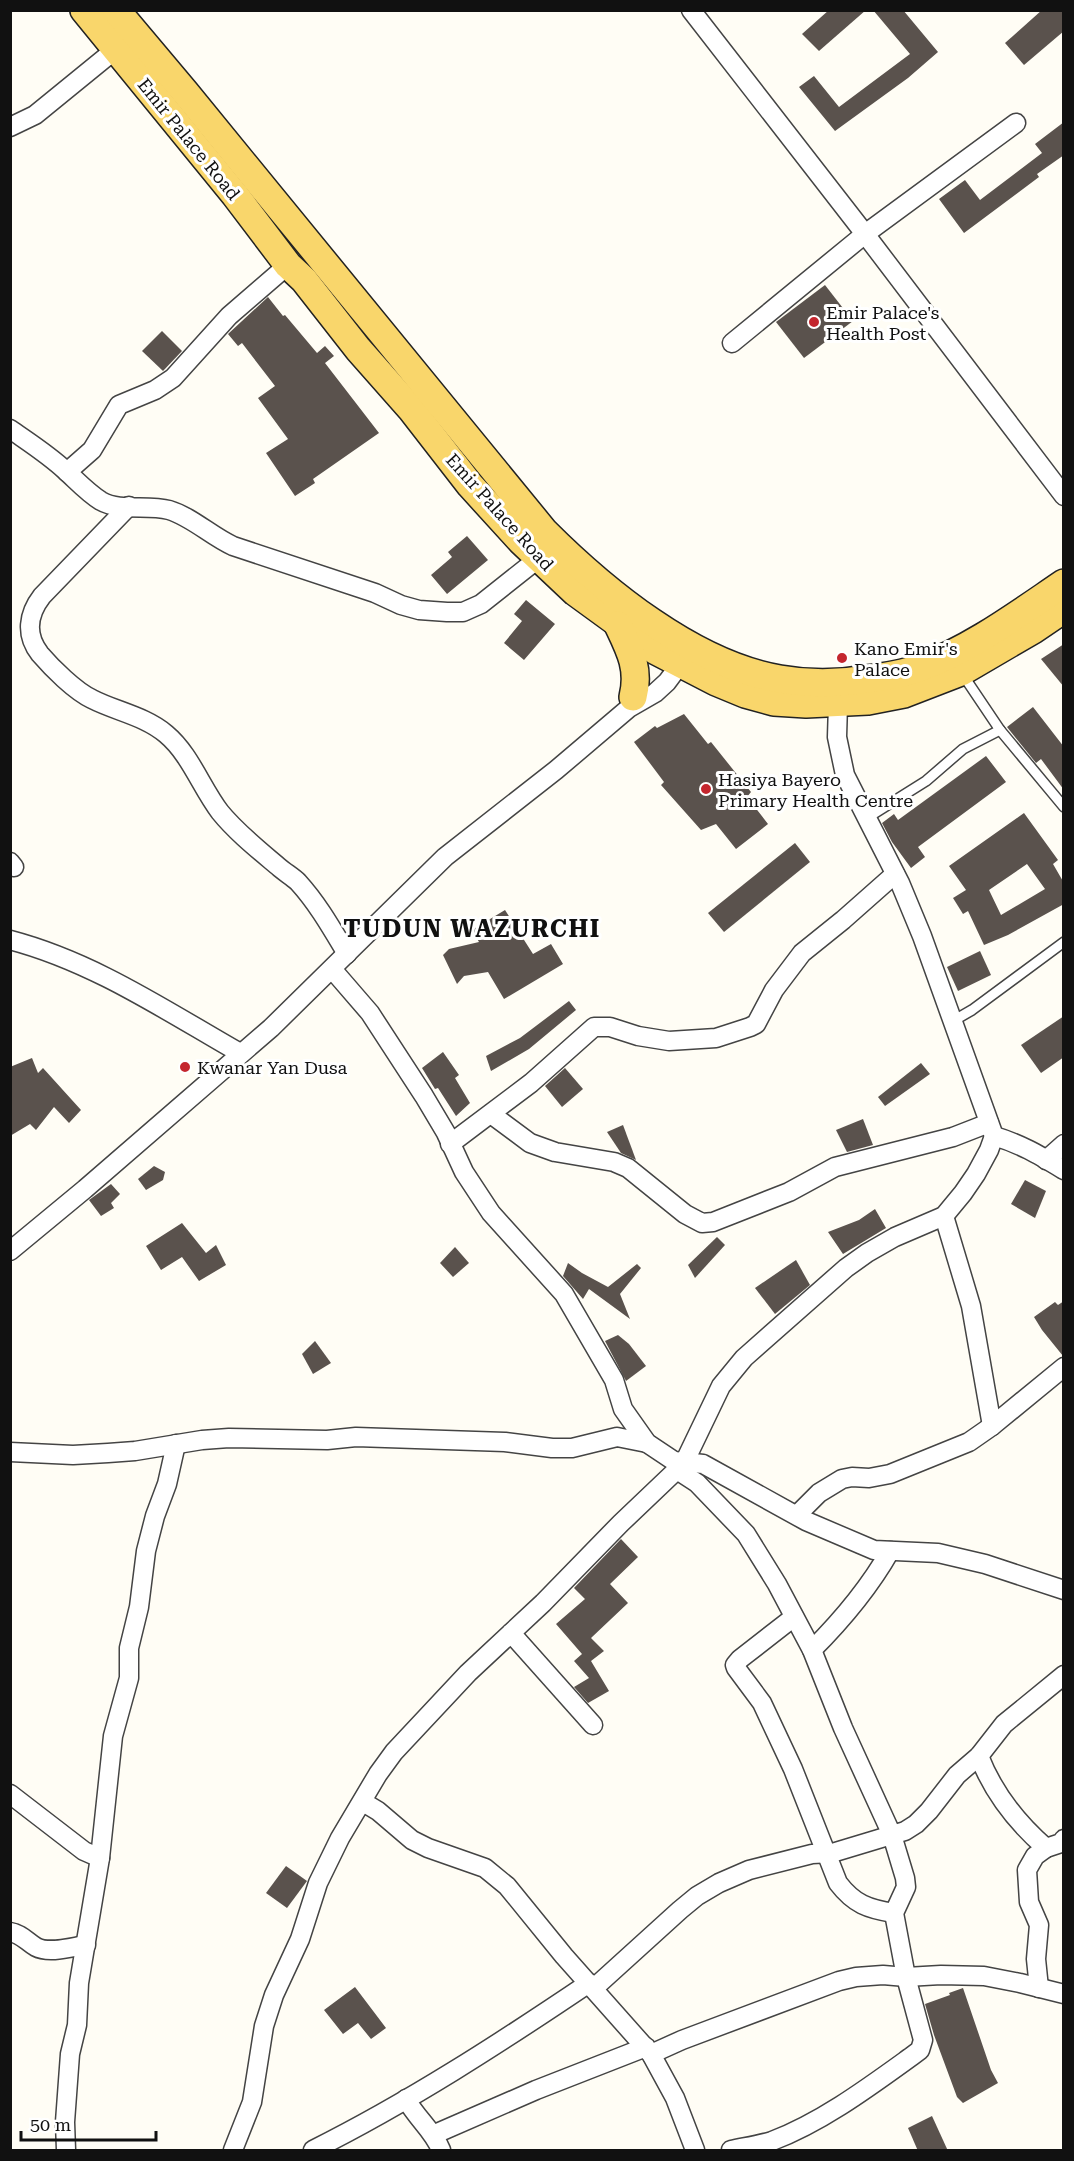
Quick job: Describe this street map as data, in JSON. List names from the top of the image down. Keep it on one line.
{"streets":{"main road":["Emir Palace Road"]},"districts":["TUDUN WAZURCHI"],"places":["Emir Palace's Health Post","Kano Emir's Palace","Hasiya Bayero Primary Health Centre","Kwanar Yan Dusa"],"scale_bar":"50 m"}
